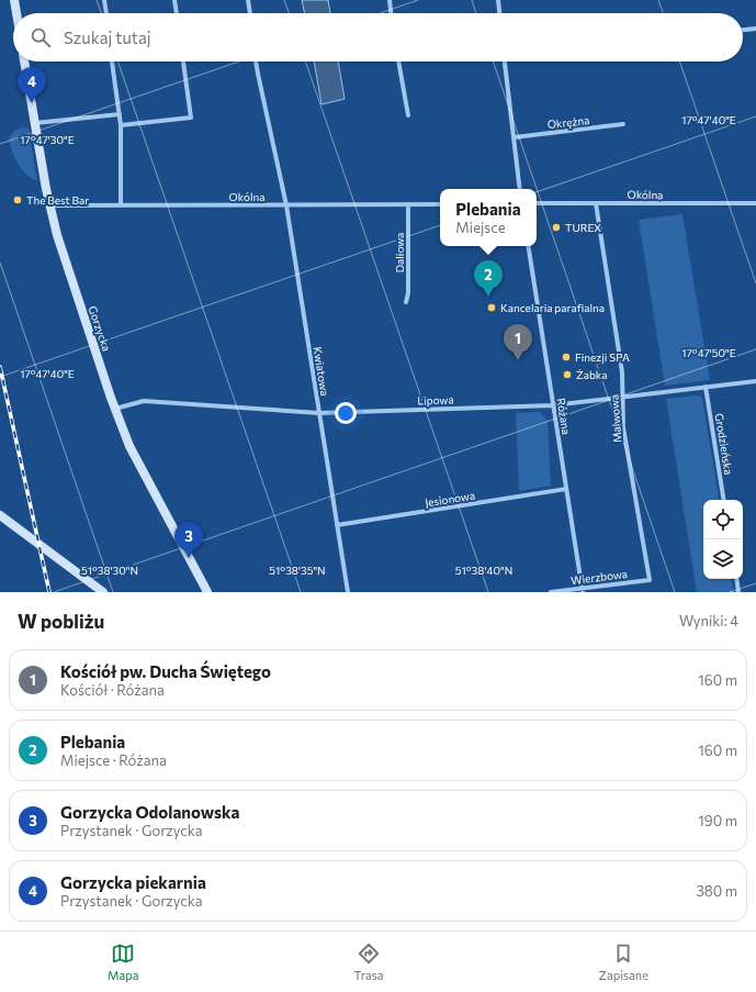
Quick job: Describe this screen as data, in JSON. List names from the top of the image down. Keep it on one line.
{"streets":{"street":["Okrężna","Okólna","Daliowa","Gorzycka","Kwiatowa","Lipowa","Różana","Malwowa","Grodzieńska","Jesionowa","Wierzbowa"]},"crossings":[["Okólna","Daliowa"],["Okólna","Gorzycka"],["Okólna","Kwiatowa"],["Okólna","Malwowa"],["Gorzycka","Lipowa"],["Kwiatowa","Lipowa"],["Kwiatowa","Jesionowa"],["Lipowa","Różana"],["Lipowa","Malwowa"],["Lipowa","Grodzieńska"],["Różana","Jesionowa"],["Różana","Wierzbowa"],["Malwowa","Wierzbowa"]],"places":["The Best Bar","TUREX","Kancelaria parafialna","Finezji SPA","Żabka"],"page":{"search":"Szukaj tutaj","pins":["4","2","1","3"],"popup":["Plebania","Miejsce"],"heading":["W pobliżu","Wyniki: 4"],"list":[{"mark":"1","name":"Kościół pw. Ducha Świętego","note":"Kościół · Różana","value":"160 m"},{"mark":"2","name":"Plebania","note":"Miejsce · Różana","value":"160 m"},{"mark":"3","name":"Gorzycka Odolanowska","note":"Przystanek · Gorzycka","value":"190 m"},{"mark":"4","name":"Gorzycka piekarnia","note":"Przystanek · Gorzycka","value":"380 m"}],"nav":["Mapa","Trasa","Zapisane"]},"coordinates":["17°47'40\"E","17°47'30\"E","17°47'50\"E","51°38'30\"N","51°38'35\"N","51°38'40\"N"]}
